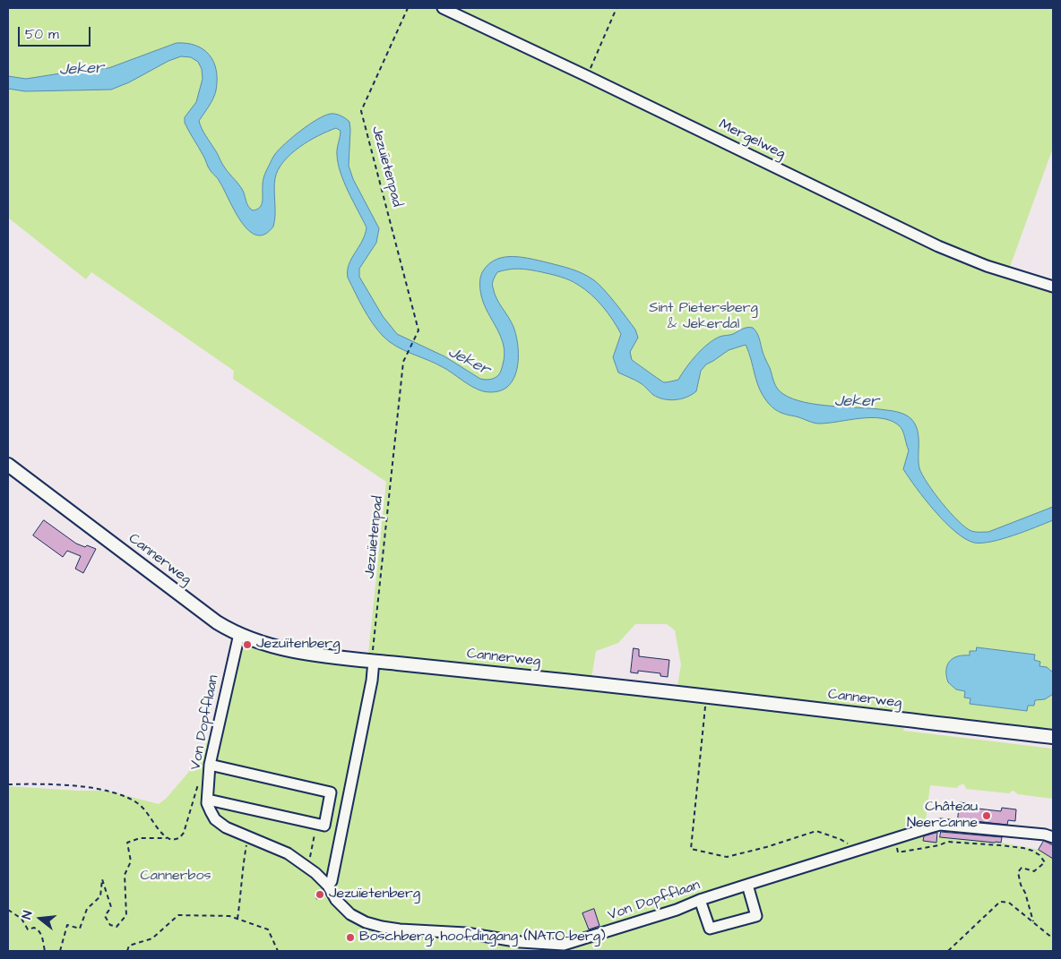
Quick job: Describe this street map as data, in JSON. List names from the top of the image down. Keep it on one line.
{"streets":{"main road":["Cannerweg"],"street":["Mergelweg","Von Dopfflaan"],"path":["Jezuïetenpad"]},"crossings":[["Jezuïetenpad","Cannerweg"],["Cannerweg","Von Dopfflaan"]],"water":["Jeker"],"parks":["Sint Pietersberg & Jekerdal","Cannerbos"],"places":["Jezuïtenberg","Château Neercanne","Jezuïetenberg","Boschberg, hoofdingang (NATO-berg)"],"scale_bar":"50 m","north":"left"}
